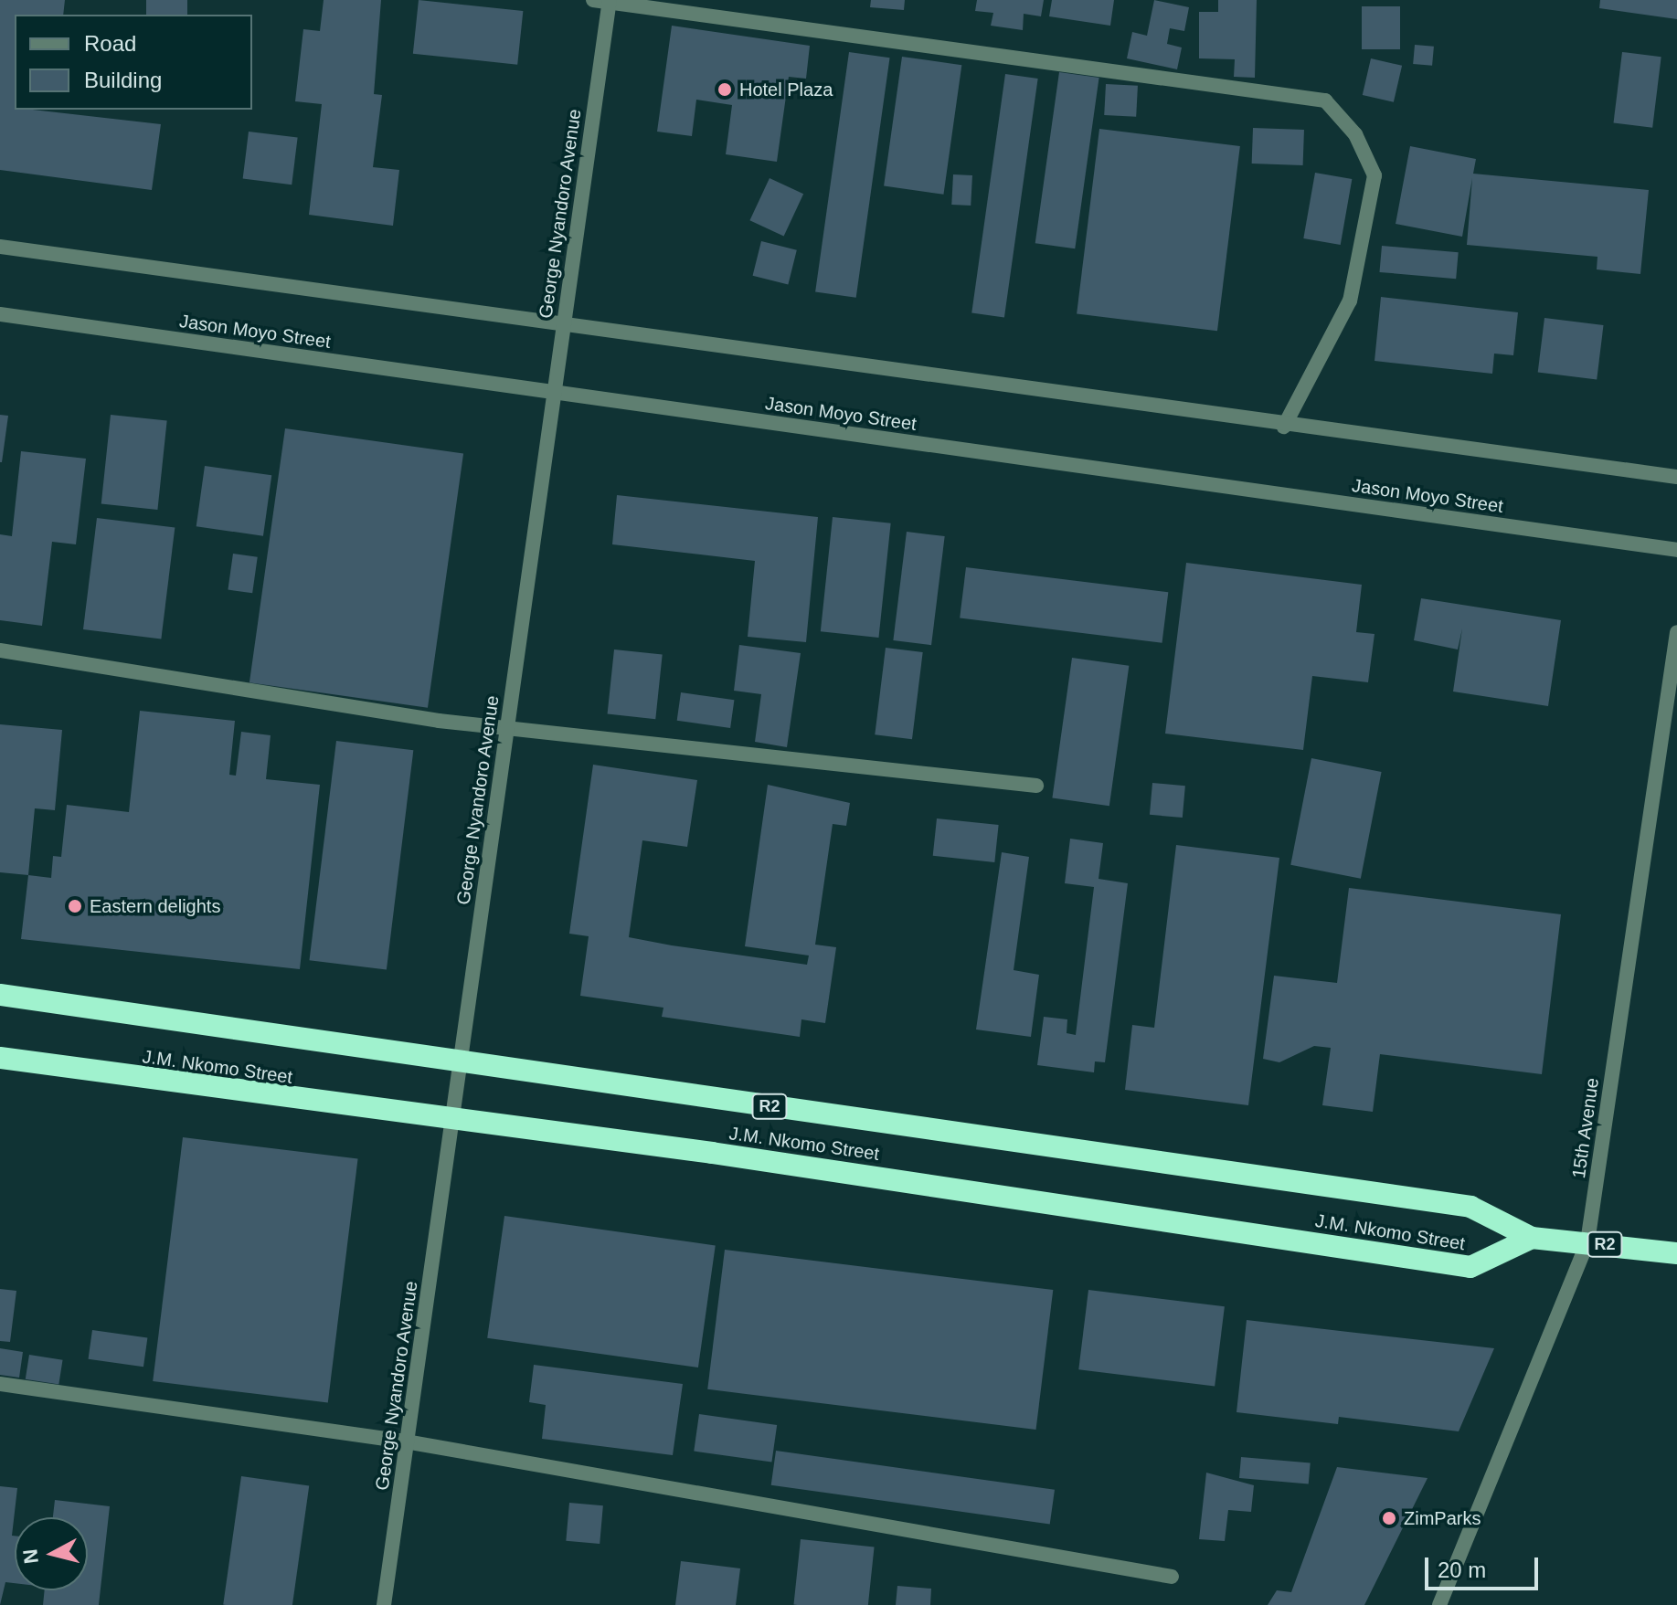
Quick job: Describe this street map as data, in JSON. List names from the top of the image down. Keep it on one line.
{"streets":{"highway":["J.M. Nkomo Street","R2"],"street":["George Nyandoro Avenue","Jason Moyo Street","15th Avenue"]},"crossings":[["George Nyandoro Avenue","Jason Moyo Street"],["George Nyandoro Avenue","J.M. Nkomo Street"],["J.M. Nkomo Street","R2"],["R2","15th Avenue"]],"places":["Hotel Plaza","Eastern delights","ZimParks"],"legend":["Road","Building"],"scale_bar":"20 m","north":"left"}
